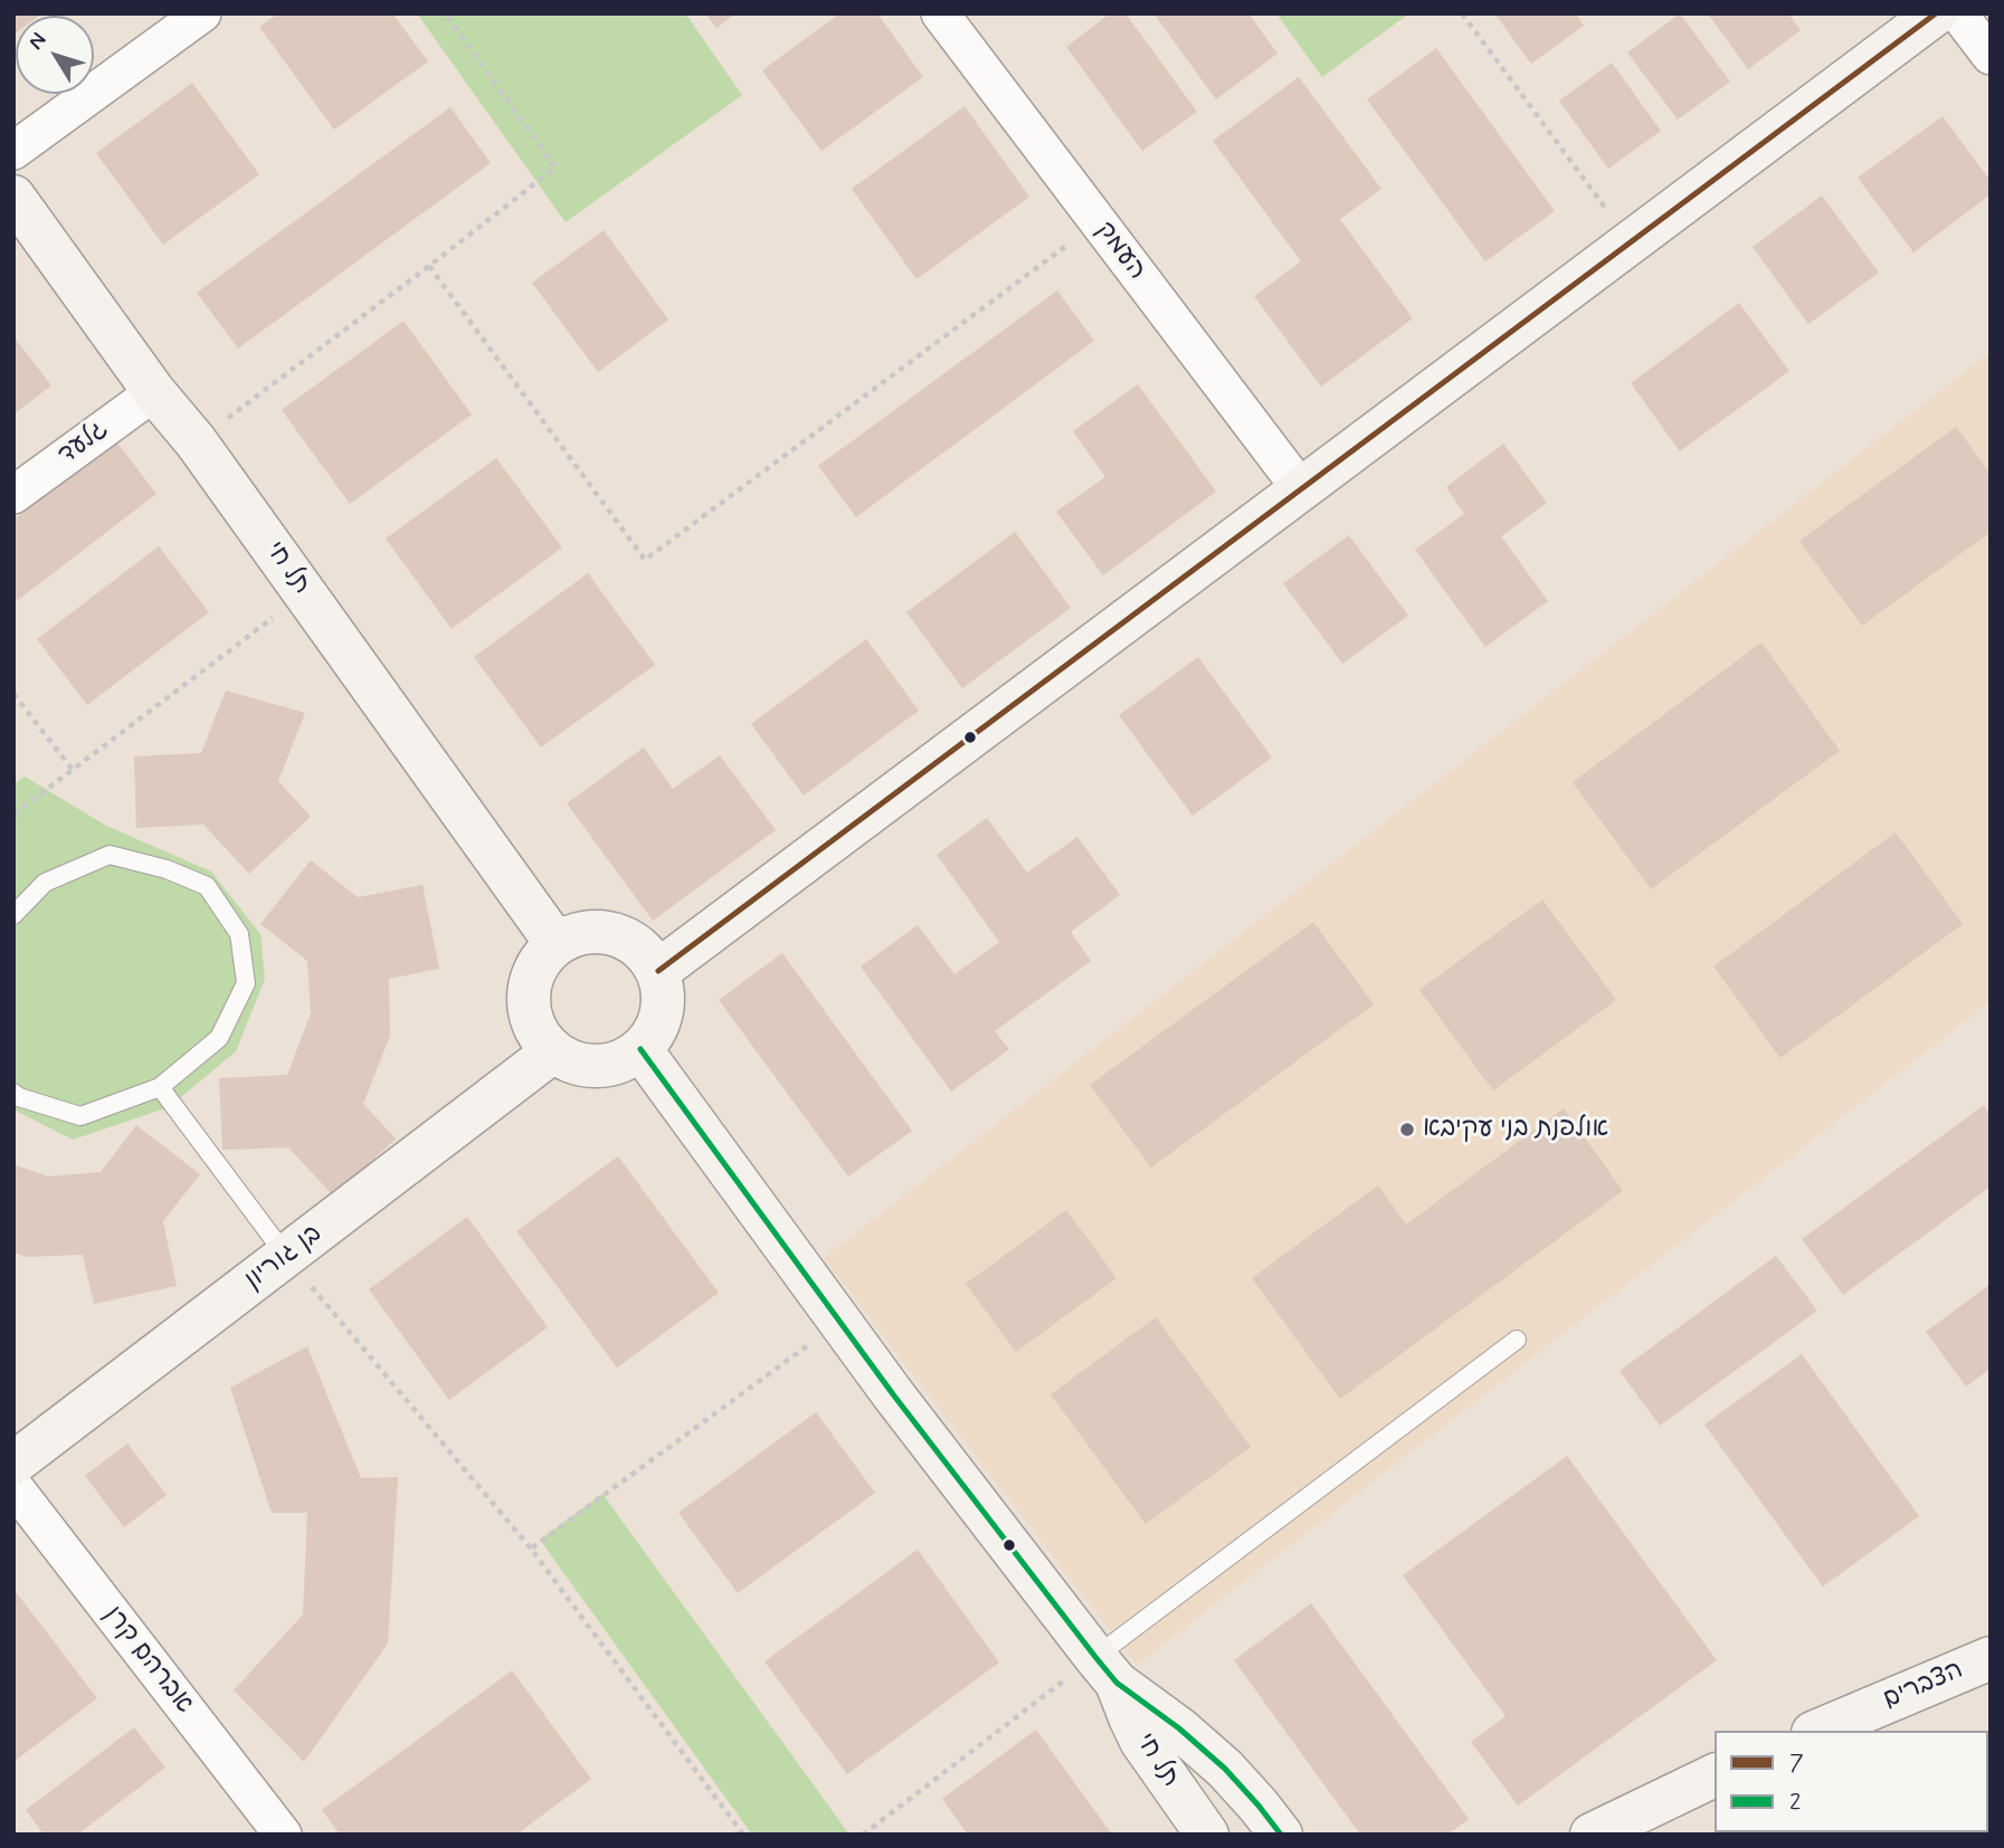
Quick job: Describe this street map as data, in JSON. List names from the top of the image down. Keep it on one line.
{"streets":{"street":["העמק","גלעד","תל חי","בן גוריון","אברהם קרן","הצברים"]},"crossings":[["גלעד","תל חי"],["תל חי","בן גוריון"]],"places":["אולפנת בני עקיבא"],"lines":["transit line 7","transit line 2"],"legend":["7","2"],"north":"top left"}
